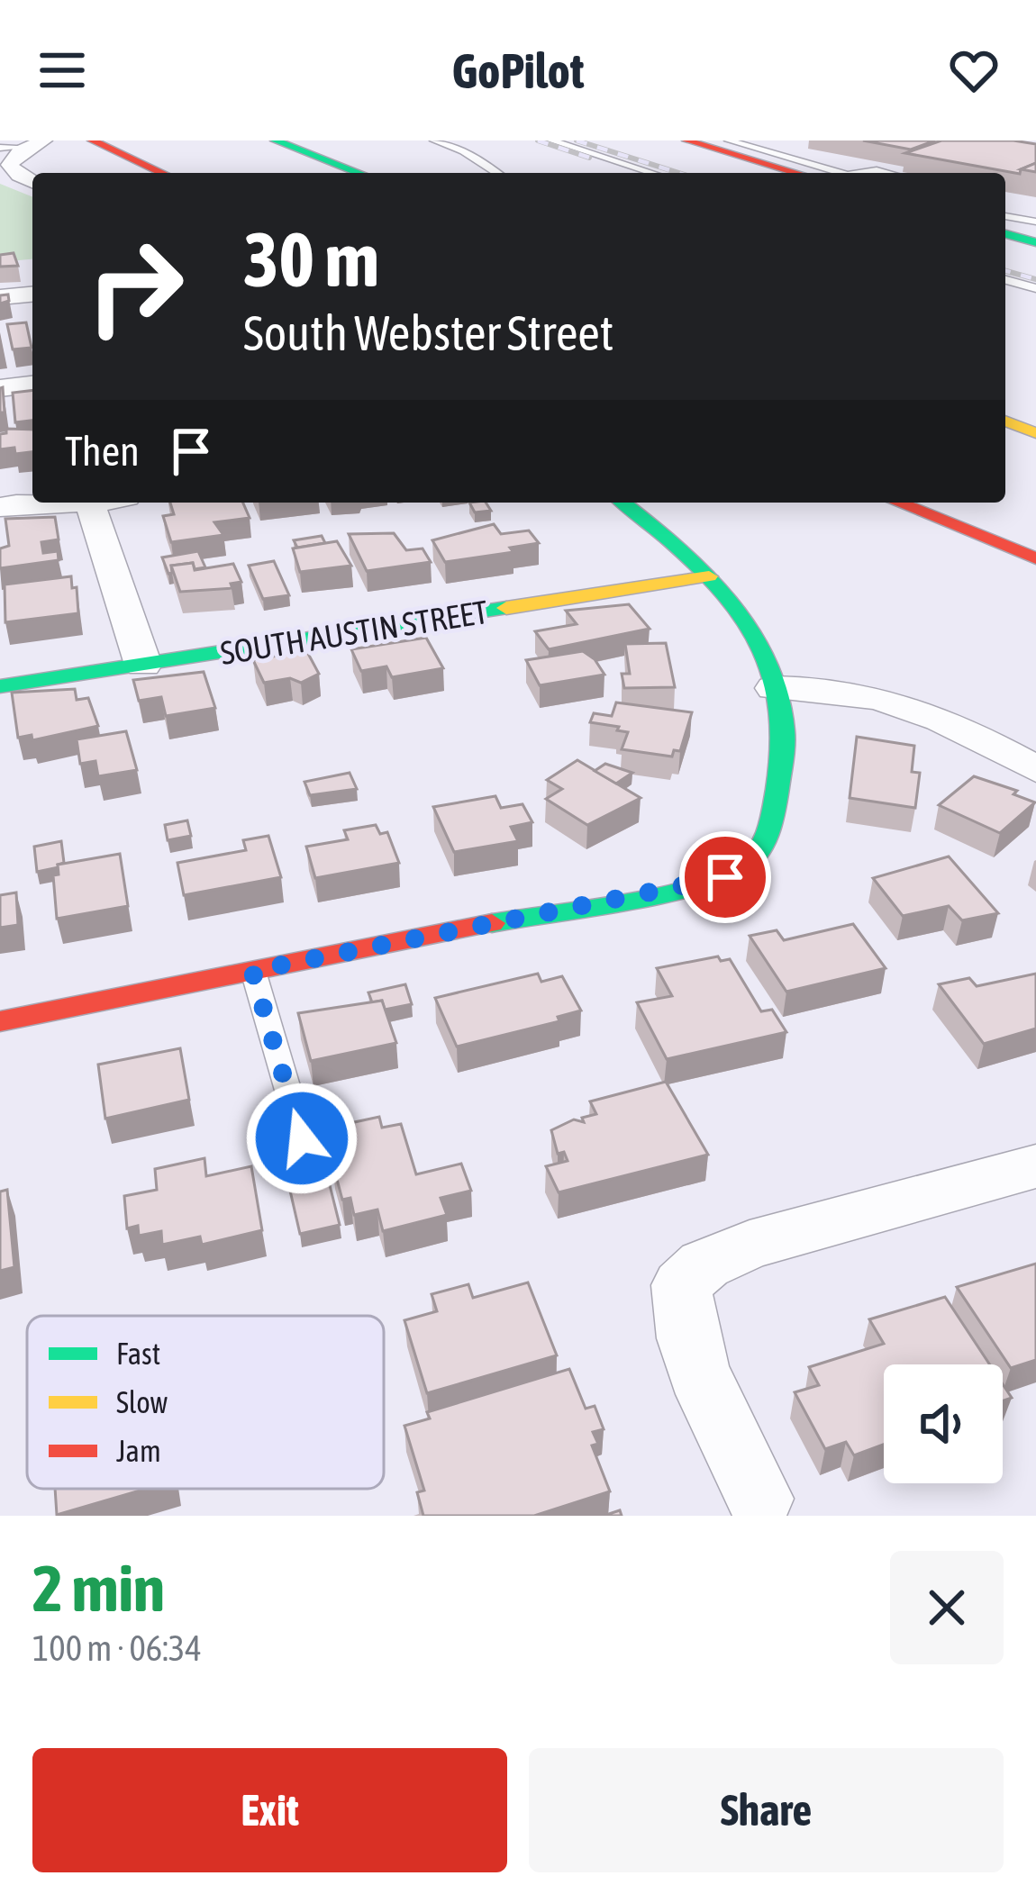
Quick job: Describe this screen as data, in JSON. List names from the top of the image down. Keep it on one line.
{"streets":{"main road":["SOUTH AUSTIN STREET"]},"legend":["Fast","Slow","Jam"],"page":{"header":"GoPilot","turn":["30 m","South Webster Street"],"then":"Then","heading":["2 min","100 m · 06:34"],"buttons":["Exit","Share"]}}
